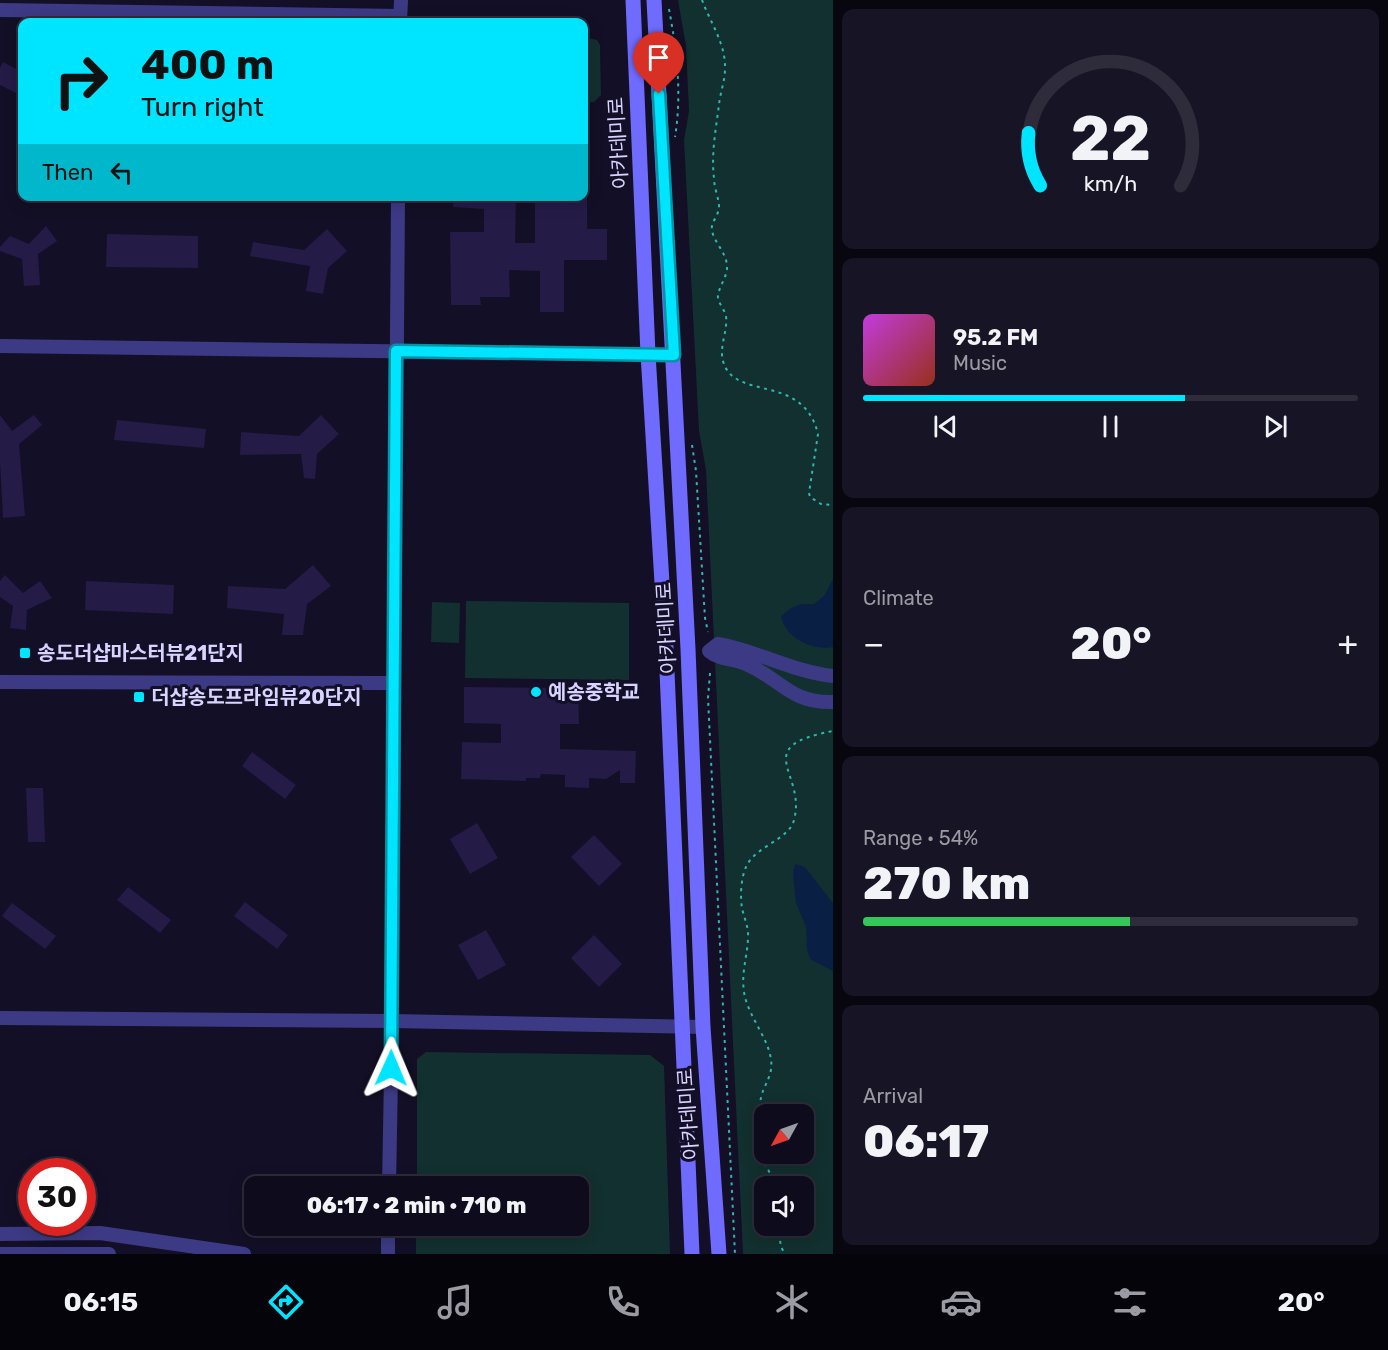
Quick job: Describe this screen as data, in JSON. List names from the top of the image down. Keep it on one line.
{"streets":{"main road":["아카데미로"]},"places":{"transit":["송도더샵마스터뷰21단지","더샵송도프라임뷰20단지"],"other":["예송중학교"]},"north":"bottom left","page":{"turn":["400 m","Turn right"],"then":"Then","song":["95.2 FM","Music"],"tile":["Climate",["Range · 54%","270 km"],["Arrival","06:17"]],"heat":["−","20°","+"],"limit":"30","trip":"06:17 · 2 min · 710 m","tabs":["06:15","20°"],"gauge":["22","km/h"]}}
